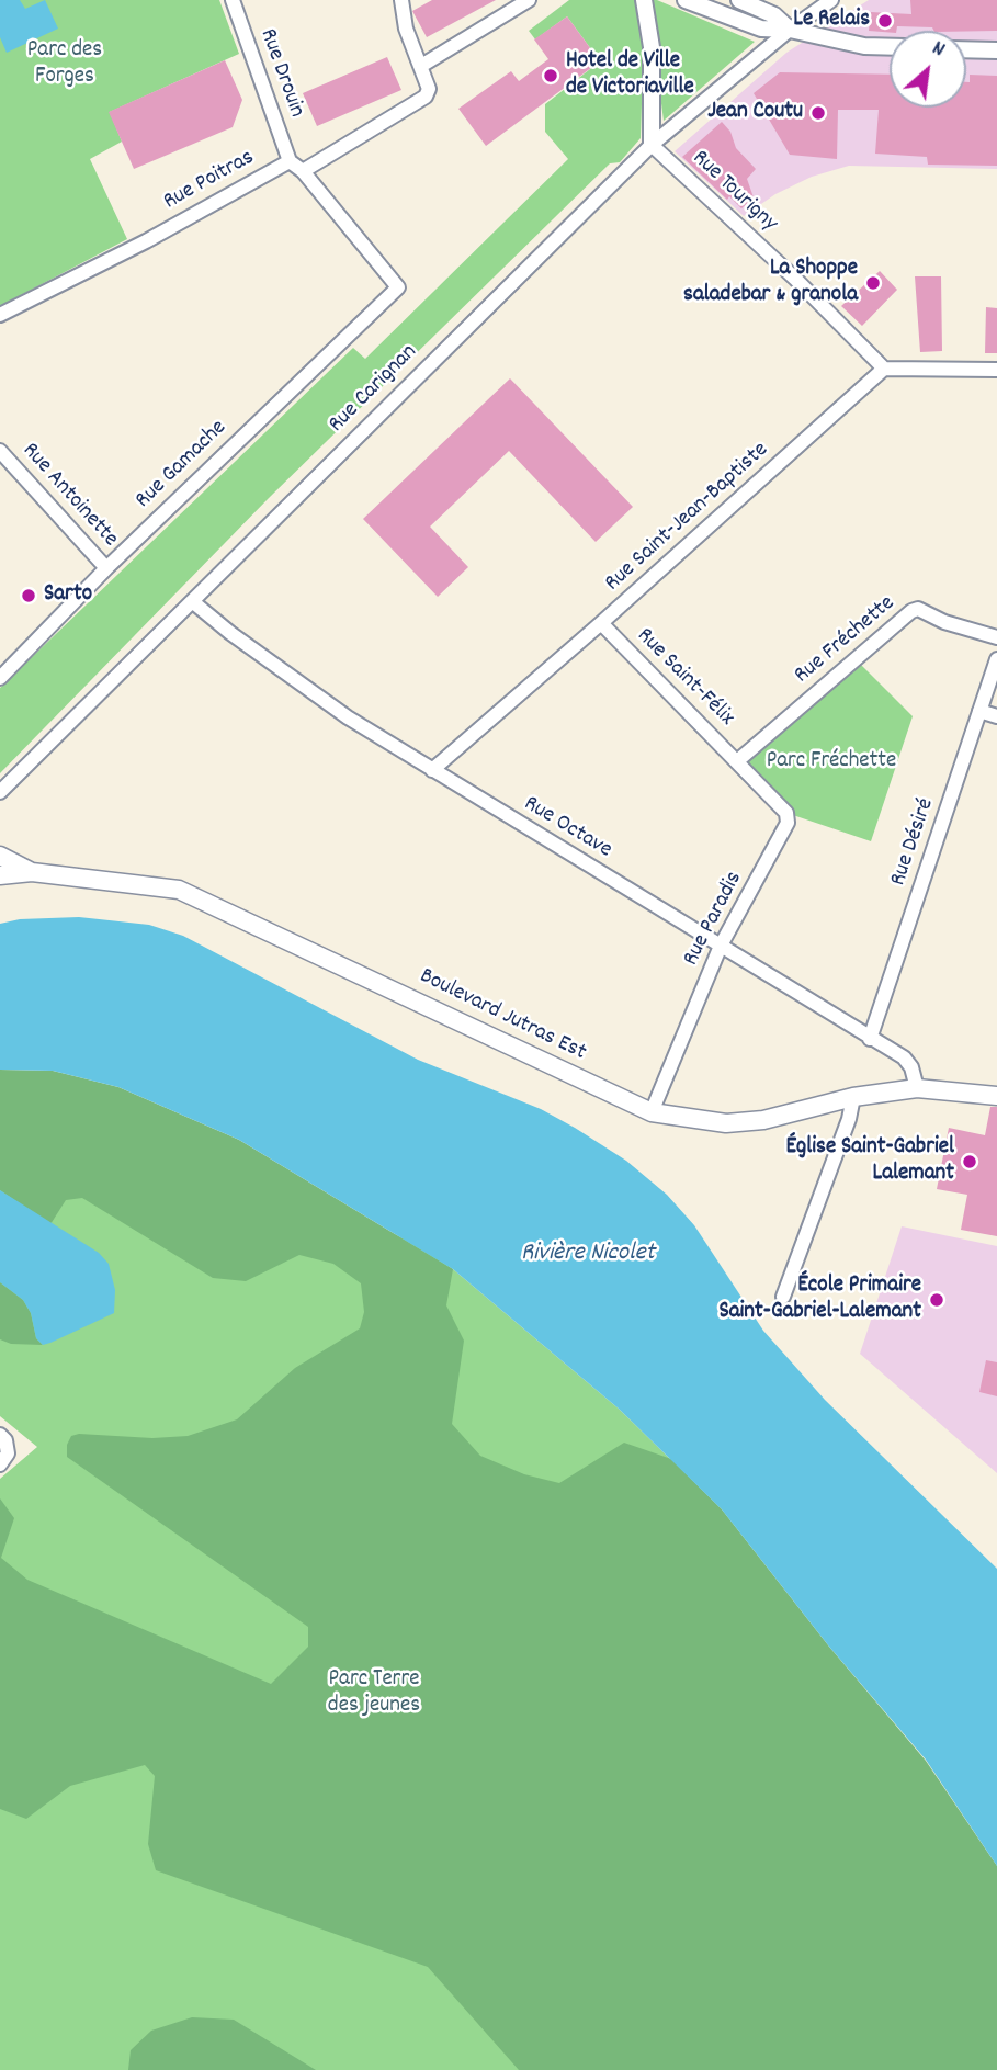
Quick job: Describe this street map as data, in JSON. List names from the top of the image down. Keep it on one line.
{"streets":{"main road":["Boulevard Jutras Est"],"street":["Rue Drouin","Rue Poitras","Rue Tourigny","Rue Carignan","Rue Gamache","Rue Antoinette","Rue Saint-Jean-Baptiste","Rue Fréchette","Rue Saint-Félix","Rue Octave","Rue Désiré","Rue Paradis"]},"crossings":[["Rue Drouin","Rue Poitras"],["Rue Poitras","Rue Gamache"],["Rue Tourigny","Rue Carignan"],["Rue Tourigny","Rue Saint-Jean-Baptiste"],["Rue Carignan","Rue Octave"],["Rue Gamache","Rue Antoinette"],["Rue Saint-Jean-Baptiste","Rue Saint-Félix"],["Rue Saint-Jean-Baptiste","Rue Octave"],["Rue Fréchette","Rue Saint-Félix"],["Rue Fréchette","Rue Paradis"],["Rue Saint-Félix","Rue Paradis"],["Rue Octave","Rue Désiré"],["Rue Octave","Rue Paradis"],["Rue Octave","Boulevard Jutras Est"],["Rue Paradis","Boulevard Jutras Est"]],"water":["Rivière Nicolet"],"parks":["Parc des Forges","Parc Fréchette","Parc Terre des jeunes"],"places":["Le Relais","Hotel de Ville de Victoriaville","Jean Coutu","La Shoppe saladebar & granola","Sarto","Église Saint-Gabriel Lalemant","École Primaire Saint-Gabriel-Lalemant"],"north":"top right"}
